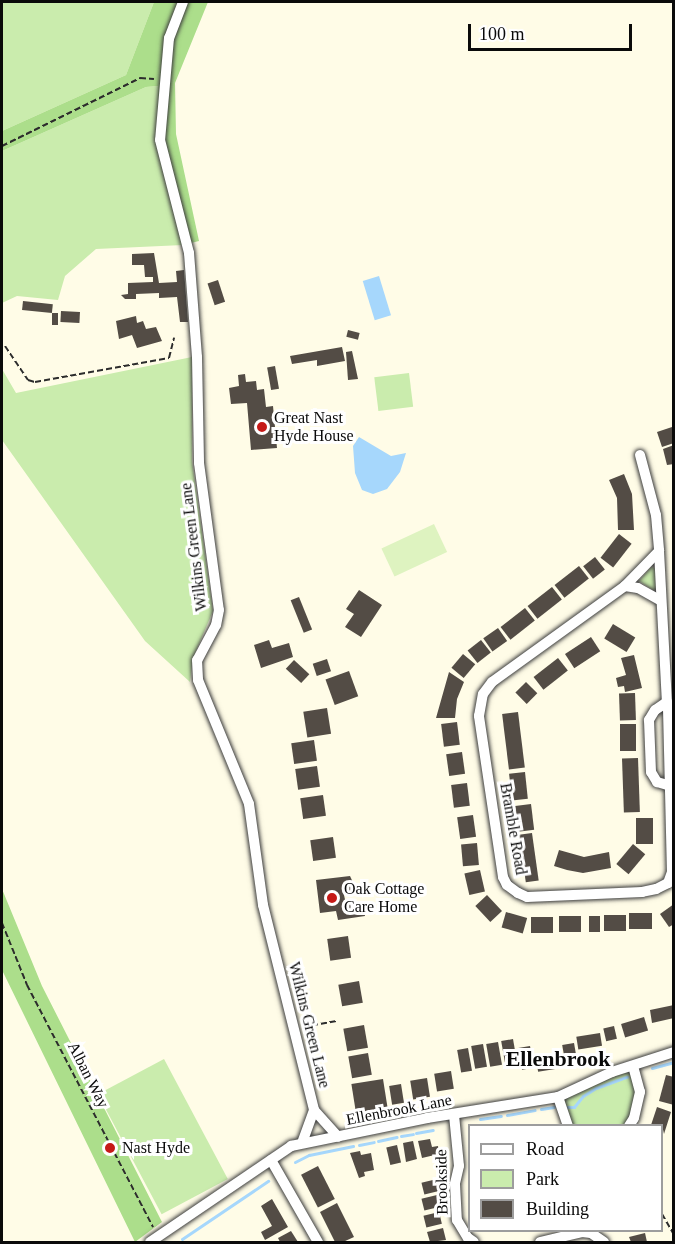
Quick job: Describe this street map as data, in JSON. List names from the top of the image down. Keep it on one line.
{"streets":{"street":["Wilkins Green Lane","Bramble Road","Ellenbrook Lane","Brookside"],"path":["Alban Way"]},"crossings":[["Wilkins Green Lane","Ellenbrook Lane"],["Alban Way","Ellenbrook Lane"],["Ellenbrook Lane","Brookside"]],"districts":["Ellenbrook"],"places":["Great Nast Hyde House","Oak Cottage Care Home","Nast Hyde"],"legend":["Road","Park","Building"],"scale_bar":"100 m"}
